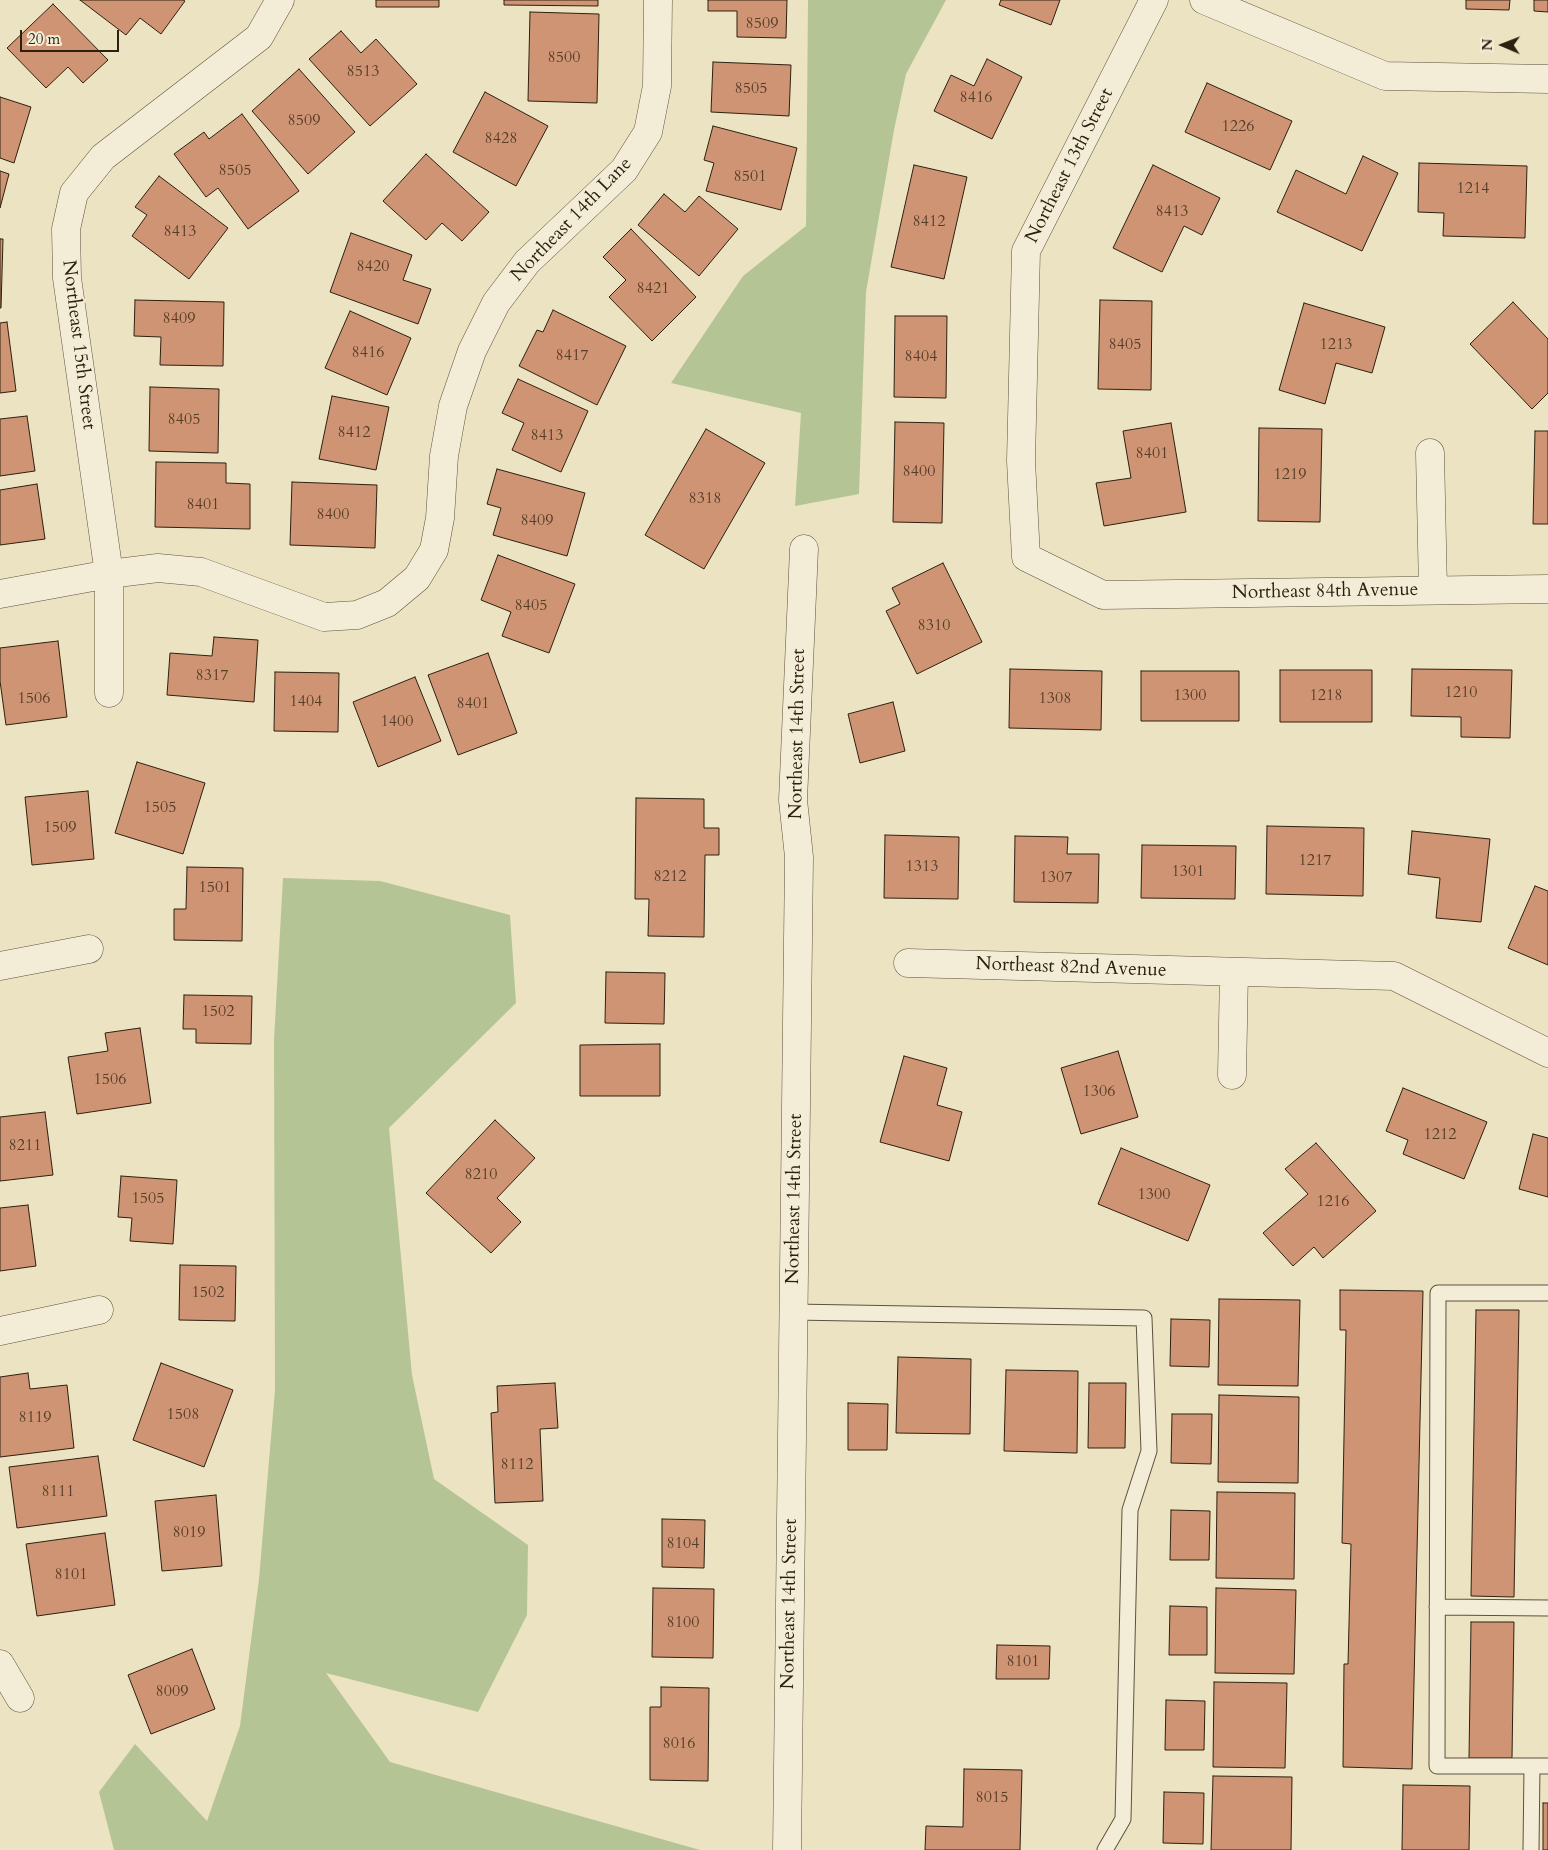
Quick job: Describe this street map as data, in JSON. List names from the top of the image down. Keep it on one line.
{"streets":{"street":["Northeast 13th Street","Northeast 14th Lane","Northeast 15th Street","Northeast 84th Avenue","Northeast 14th Street","Northeast 82nd Avenue"]},"crossings":[["Northeast 13th Street","Northeast 84th Avenue"],["Northeast 14th Lane","Northeast 15th Street"]],"house_numbers":["8509","8500","8513","8505","8416","8509","1226","8428","8505","8501","1214","8413","8412","8413","8420","8421","8409","8405","1213","8416","8417","8404","8405","8412","8413","8401","8400","1219","8318","8401","8400","8409","8405","8310","8317","1210","1300","1218","1506","1308","1404","8401","1400","1505","1509","1217","1313","1301","8212","1307","1501","1502","1506","1306","1212","8211","8210","1300","1505","1216","1502","1508","8119","8112","8111","8019","8104","8101","8100","8101","8009","8016","8015"],"scale_bar":"20 m","north":"left"}
